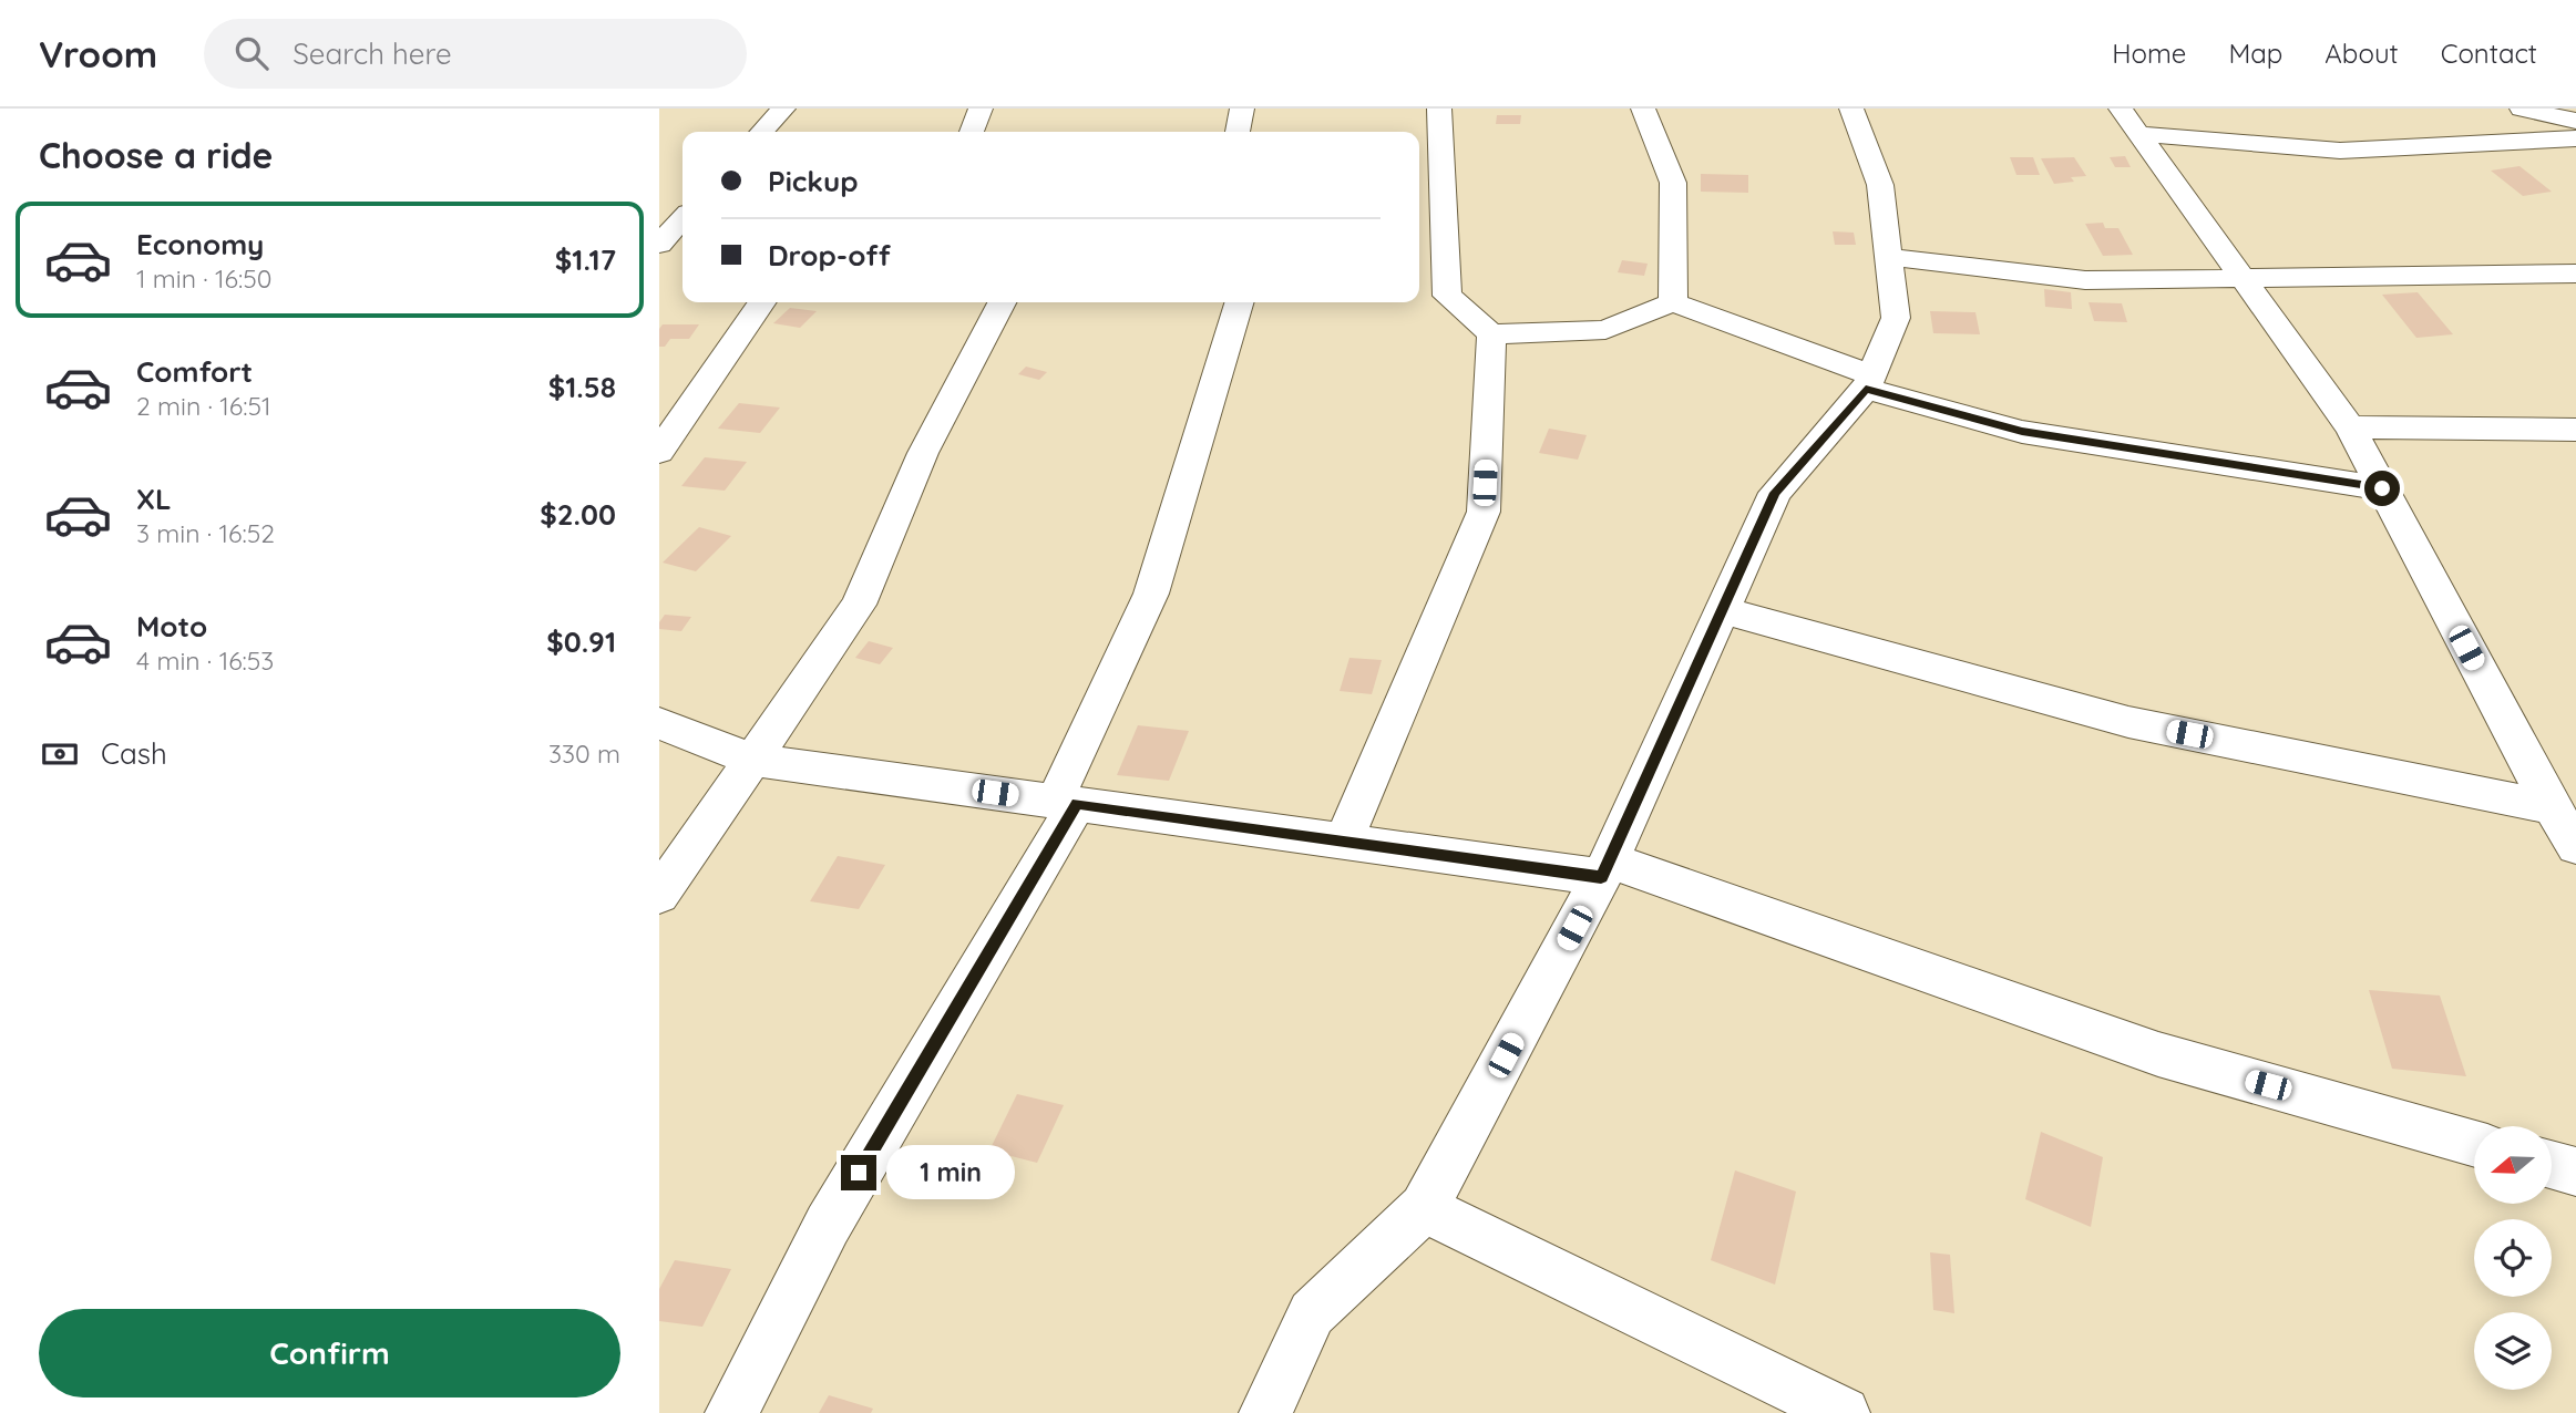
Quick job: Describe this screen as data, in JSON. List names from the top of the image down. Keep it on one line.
{"north":"left","page":{"header":"Vroom","search":"Search here","nav":["Home","Map","About","Contact"],"heading":"Choose a ride","banner":["Pickup","Drop-off"],"list":[{"name":"Economy","note":"1 min · 16:50","value":"$1.17"},{"name":"Comfort","note":"2 min · 16:51","value":"$1.58"},{"name":"XL","note":"3 min · 16:52","value":"$2.00"},{"name":"Moto","note":"4 min · 16:53","value":"$0.91"}],"pay":["Cash","330 m"],"bubble":"1 min","buttons":"Confirm"}}
